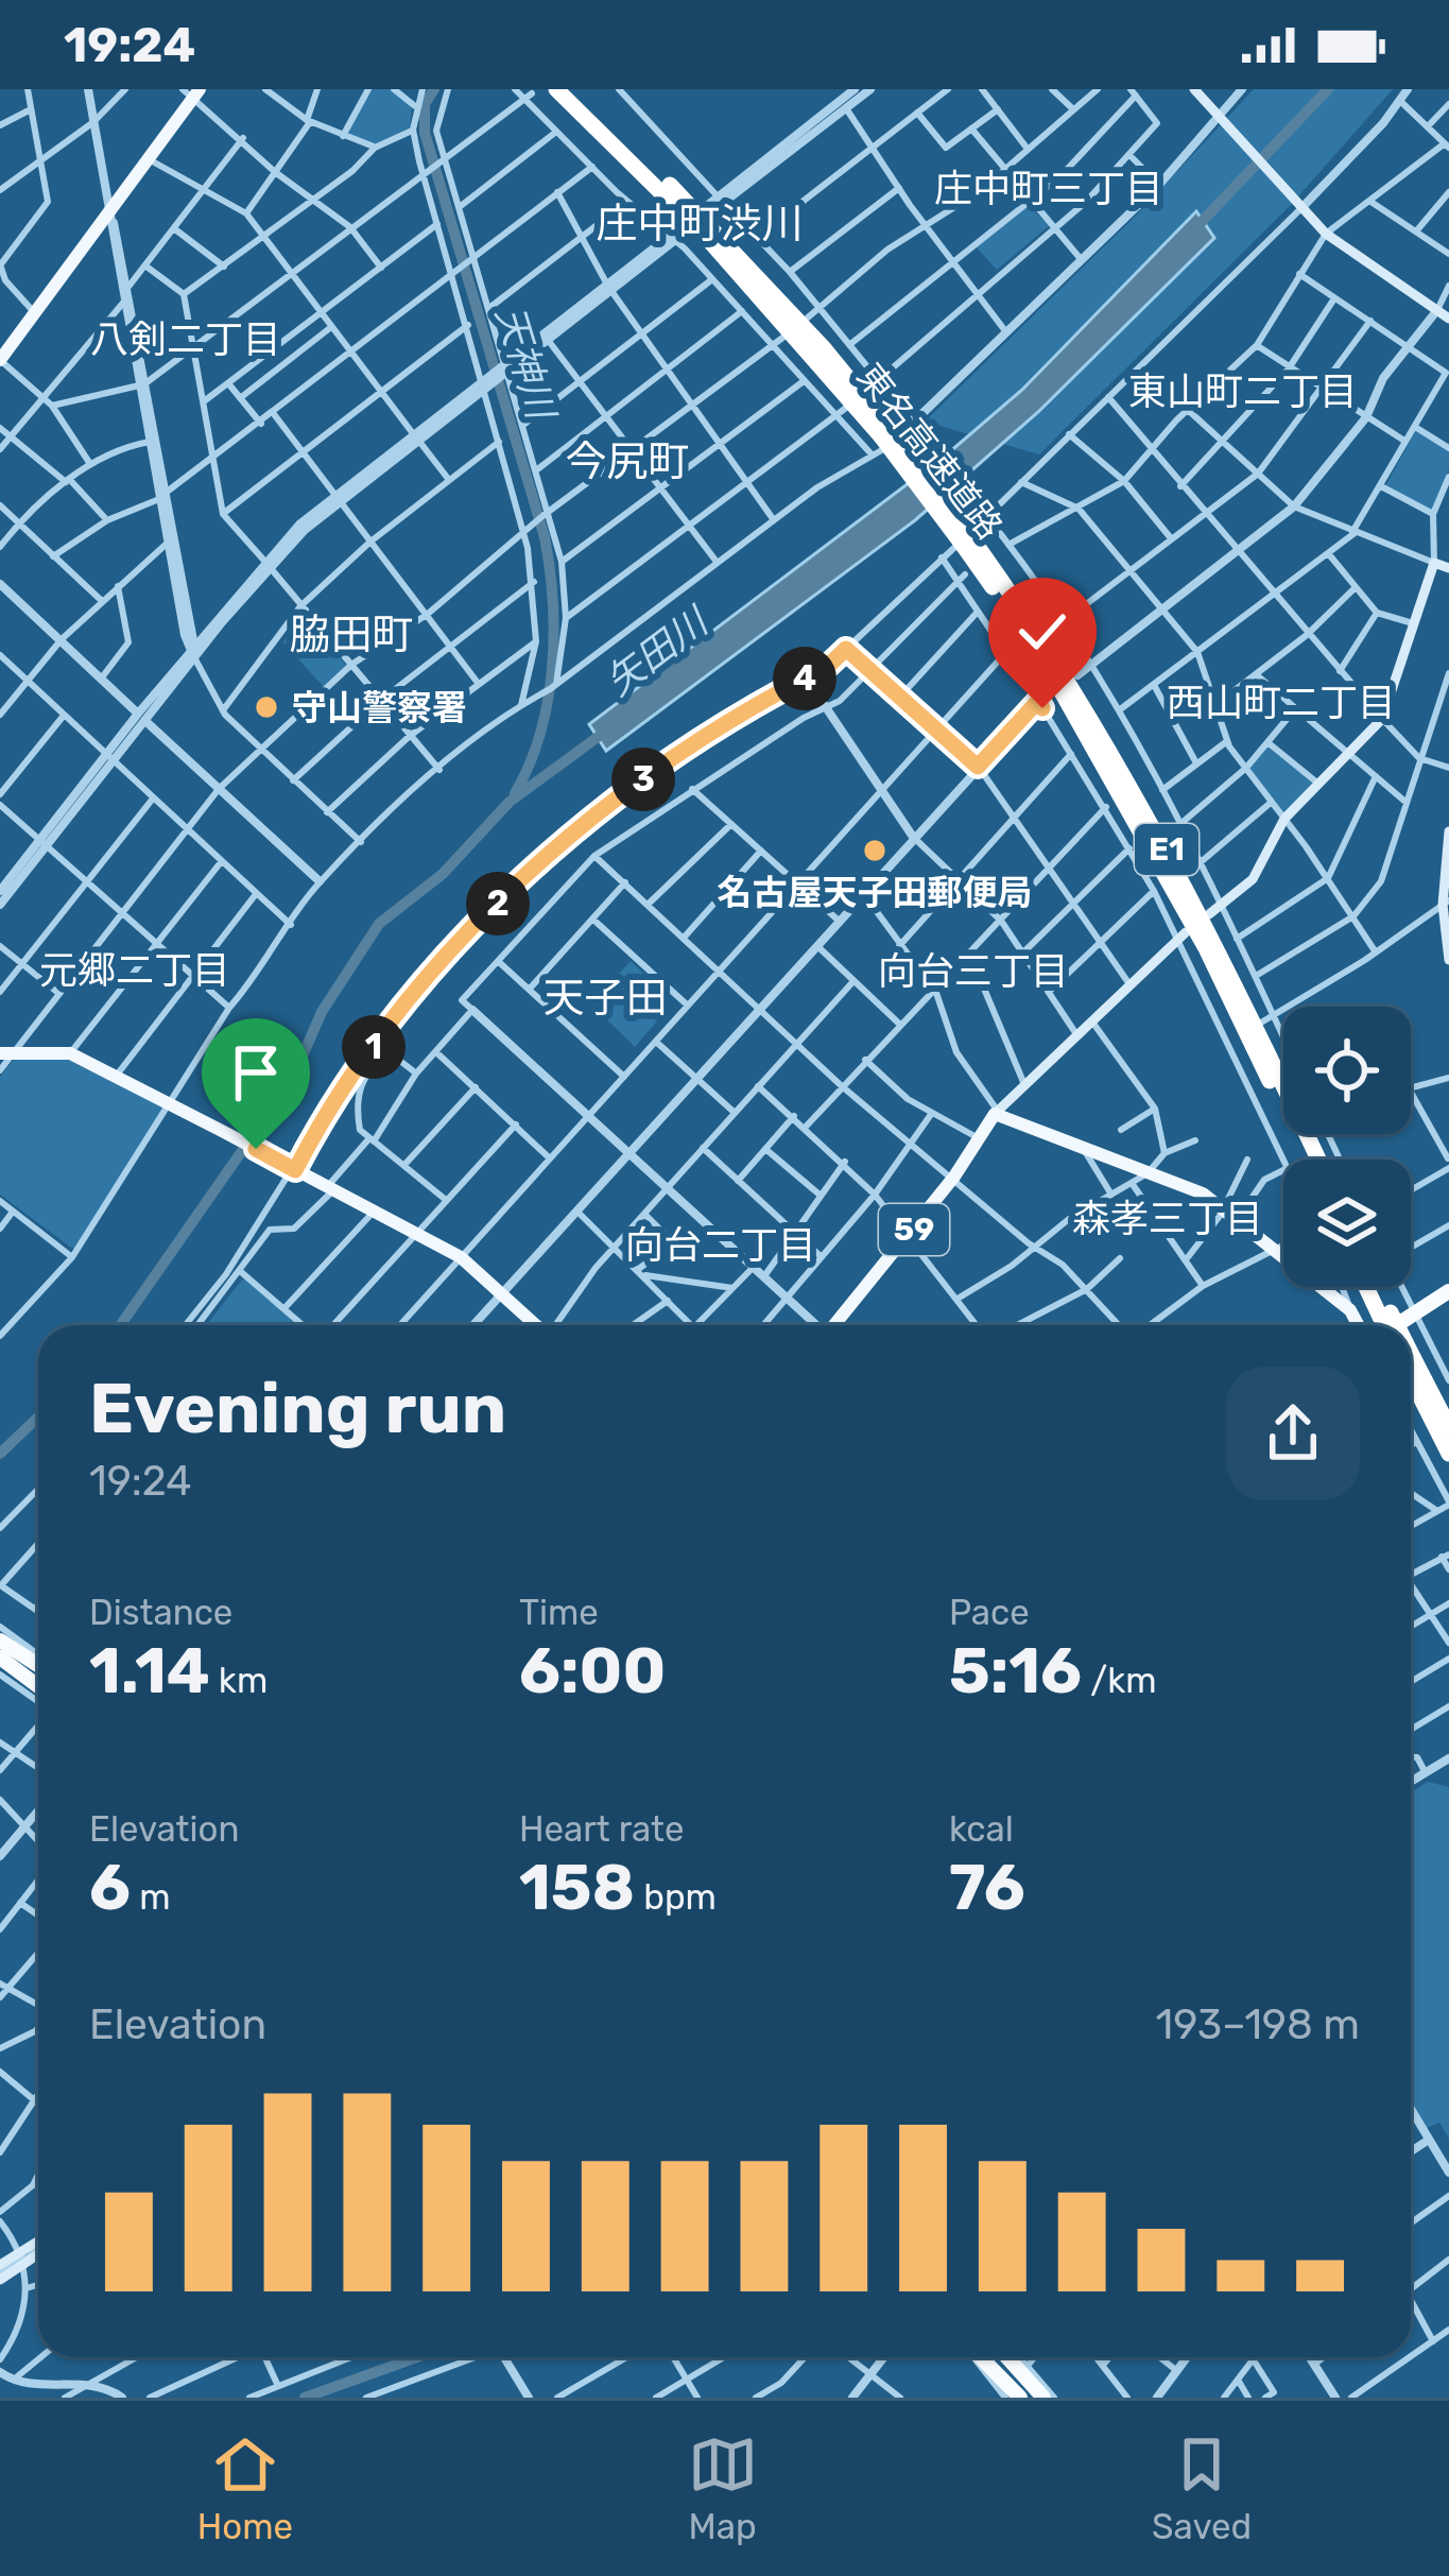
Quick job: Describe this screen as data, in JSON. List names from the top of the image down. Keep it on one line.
{"streets":{"highway":["東名高速道路","E1"],"main road":["59"]},"districts":["庄中町三丁目","庄中町渋川","八剣二丁目","東山町二丁目","今尻町","脇田町","西山町二丁目","元郷二丁目","向台三丁目","天子田","森孝三丁目","向台二丁目"],"water":["天神川","矢田川"],"places":["守山警察署","名古屋天子田郵便局"],"page":{"status":"19:24","pins":["4","3","2","1"],"heading":["Evening run","19:24"],"stats":[["Distance","1.14 km"],["Time","6:00"],["Pace","5:16 /km"],["Elevation","6 m"],["Heart rate","158 bpm"],["kcal","76"]],"chart":["Elevation","193–198 m"],"tabs":["Home","Map","Saved"]}}
